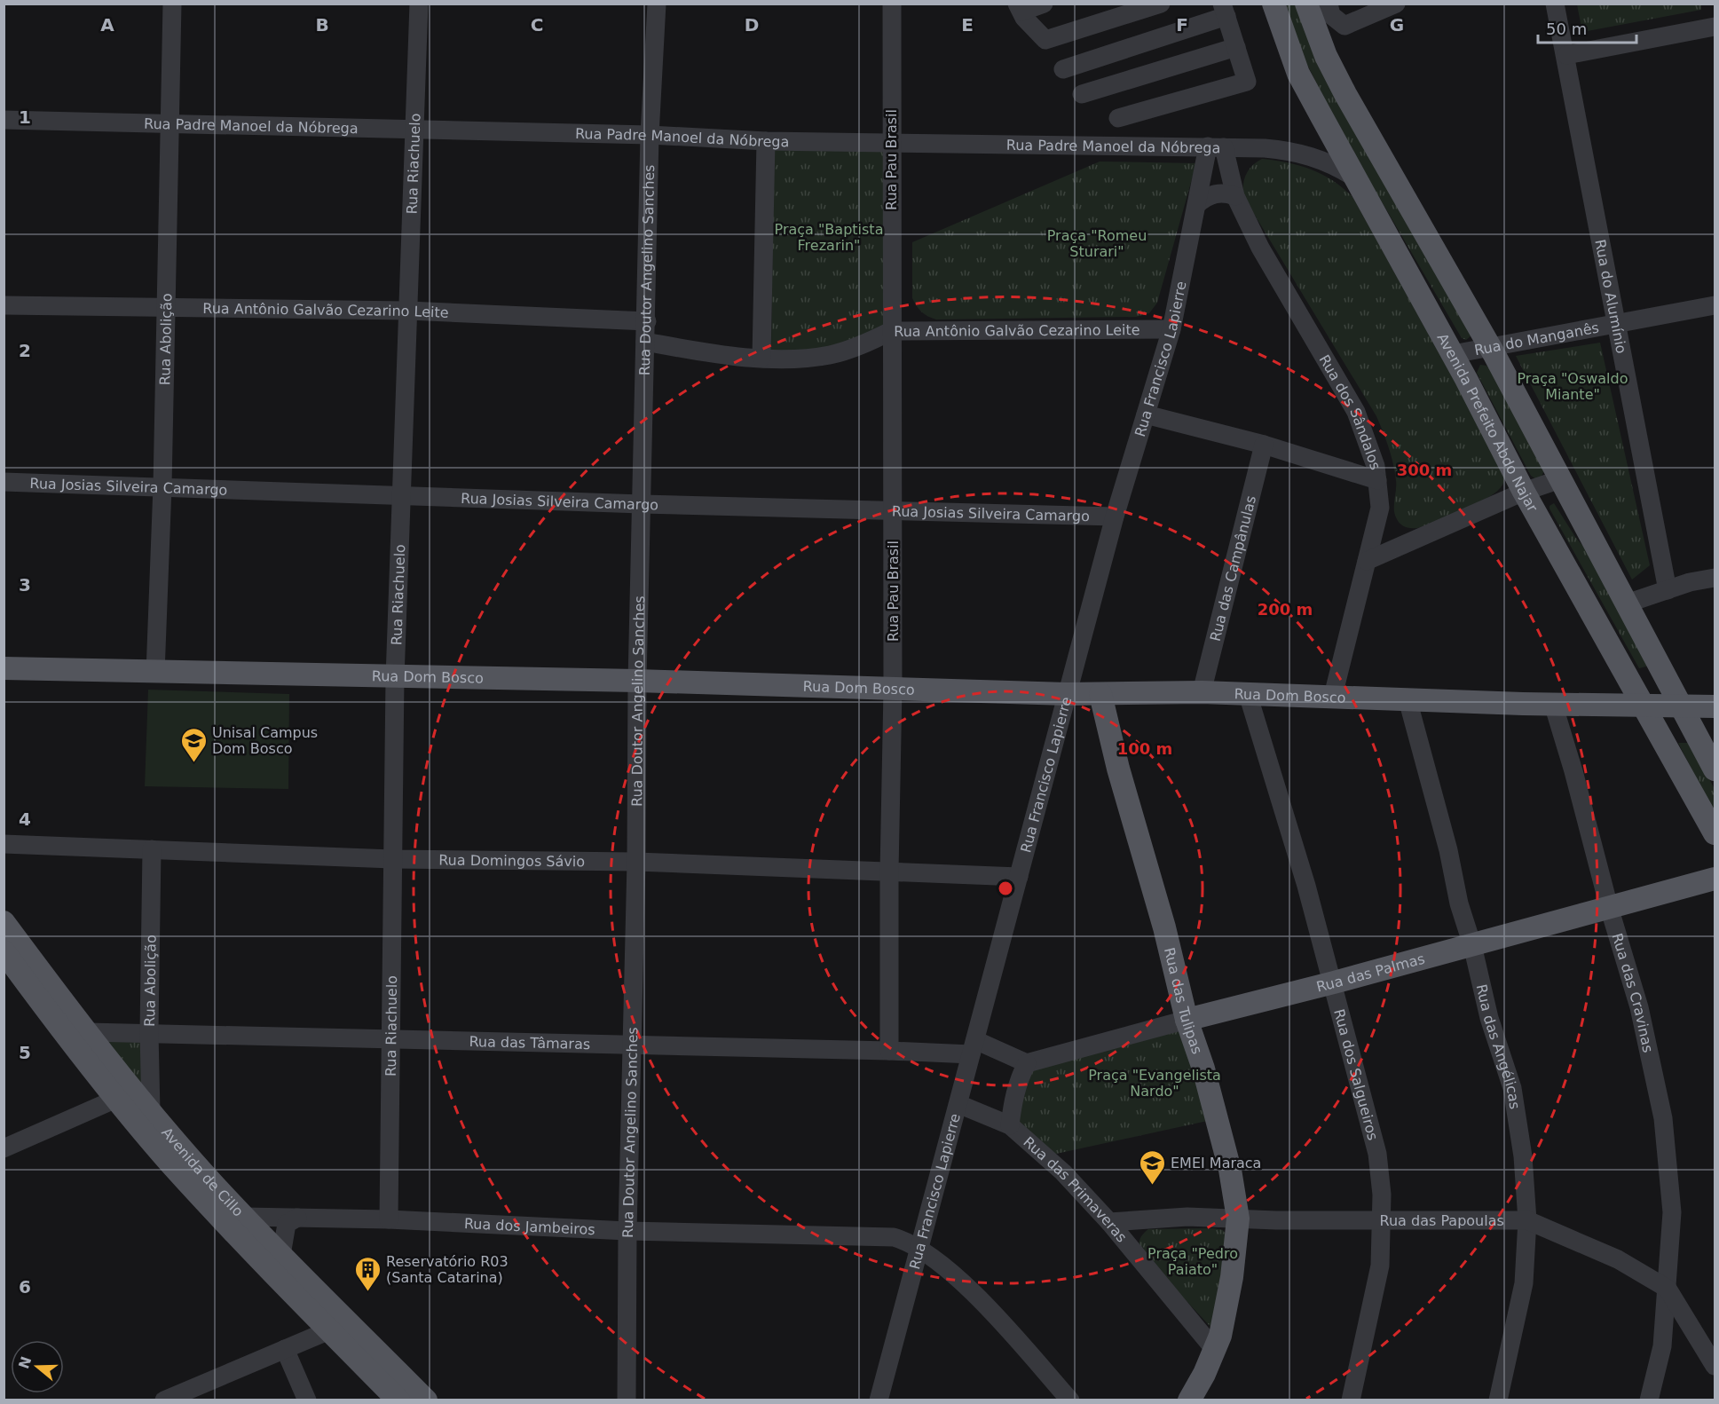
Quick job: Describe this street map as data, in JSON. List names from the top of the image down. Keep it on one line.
{"streets":{"main road":["Avenida Prefeito Abdo Najar","Rua Dom Bosco","Rua das Palmas","Rua das Tulipas","Avenida de Cillo"],"street":["Rua Padre Manoel da Nóbrega","Rua Pau Brasil","Rua Riachuelo","Rua Doutor Angelino Sanches","Rua do Alumínio","Rua Antônio Galvão Cezarino Leite","Rua Abolição","Rua do Manganês","Rua Francisco Lapierre","Rua dos Sândalos","Rua Josias Silveira Camargo","Rua das Campânulas","Rua Domingos Sávio","Rua das Cravinas","Rua das Tâmaras","Rua das Angélicas","Rua dos Salgueiros","Rua das Primaveras","Rua das Papoulas","Rua dos Jambeiros"]},"crossings":[["Rua Padre Manoel da Nóbrega","Rua Pau Brasil"],["Rua Padre Manoel da Nóbrega","Rua Riachuelo"],["Rua Padre Manoel da Nóbrega","Rua Doutor Angelino Sanches"],["Rua Padre Manoel da Nóbrega","Rua Abolição"],["Rua Padre Manoel da Nóbrega","Rua Francisco Lapierre"],["Rua Padre Manoel da Nóbrega","Rua dos Sândalos"],["Rua Padre Manoel da Nóbrega","Avenida Prefeito Abdo Najar"],["Rua Pau Brasil","Rua Antônio Galvão Cezarino Leite"],["Rua Pau Brasil","Rua Josias Silveira Camargo"],["Rua Pau Brasil","Rua Dom Bosco"],["Rua Pau Brasil","Rua Domingos Sávio"],["Rua Pau Brasil","Rua das Tâmaras"],["Rua Riachuelo","Rua Antônio Galvão Cezarino Leite"],["Rua Riachuelo","Rua Josias Silveira Camargo"],["Rua Riachuelo","Rua Dom Bosco"],["Rua Riachuelo","Rua Domingos Sávio"],["Rua Riachuelo","Rua das Tâmaras"],["Rua Riachuelo","Rua dos Jambeiros"],["Rua Doutor Angelino Sanches","Rua Antônio Galvão Cezarino Leite"],["Rua Doutor Angelino Sanches","Rua Josias Silveira Camargo"],["Rua Doutor Angelino Sanches","Rua Dom Bosco"],["Rua Doutor Angelino Sanches","Rua Domingos Sávio"],["Rua Doutor Angelino Sanches","Rua das Tâmaras"],["Rua Doutor Angelino Sanches","Rua dos Jambeiros"],["Rua do Alumínio","Rua do Manganês"],["Rua Antônio Galvão Cezarino Leite","Rua Abolição"],["Rua Antônio Galvão Cezarino Leite","Rua Francisco Lapierre"],["Rua Abolição","Rua Josias Silveira Camargo"],["Rua Abolição","Rua Dom Bosco"],["Rua Abolição","Rua Domingos Sávio"],["Rua Abolição","Rua das Tâmaras"],["Rua Abolição","Avenida de Cillo"],["Rua do Manganês","Avenida Prefeito Abdo Najar"],["Rua Francisco Lapierre","Rua dos Sândalos"],["Rua Francisco Lapierre","Rua Josias Silveira Camargo"],["Rua Francisco Lapierre","Rua Dom Bosco"],["Rua Francisco Lapierre","Rua Domingos Sávio"],["Rua Francisco Lapierre","Rua das Tâmaras"],["Rua Francisco Lapierre","Rua das Primaveras"],["Rua Francisco Lapierre","Rua dos Jambeiros"],["Rua dos Sândalos","Rua Dom Bosco"],["Avenida Prefeito Abdo Najar","Rua Dom Bosco"],["Rua das Campânulas","Rua Dom Bosco"],["Rua Dom Bosco","Rua das Cravinas"],["Rua Dom Bosco","Rua das Tulipas"],["Rua Dom Bosco","Rua das Angélicas"],["Rua Dom Bosco","Rua dos Salgueiros"],["Rua das Palmas","Rua das Cravinas"],["Rua das Palmas","Rua das Tulipas"],["Rua das Palmas","Rua das Angélicas"],["Rua das Palmas","Rua dos Salgueiros"],["Rua das Cravinas","Rua das Papoulas"],["Rua das Tulipas","Rua das Primaveras"],["Rua das Tulipas","Rua das Papoulas"],["Rua das Tâmaras","Avenida de Cillo"],["Rua das Angélicas","Rua das Papoulas"],["Rua dos Salgueiros","Rua das Papoulas"],["Avenida de Cillo","Rua dos Jambeiros"],["Rua das Primaveras","Rua das Papoulas"]],"parks":["Praça \"Baptista Frezarin\"","Praça \"Romeu Sturari\"","Praça \"Oswaldo Miante\"","Praça \"Evangelista Nardo\"","Praça \"Pedro Paiato\""],"places":{"school or university":["Unisal Campus Dom Bosco","EMEI Maraca"],"building":["Reservatório R03 (Santa Catarina)"]},"scale_bar":"50 m","north":"left","grid":{"columns":["A","B","C","D","E","F","G"],"rows":["1","2","3","4","5","6"]},"rings":["300 m","200 m","100 m"]}
